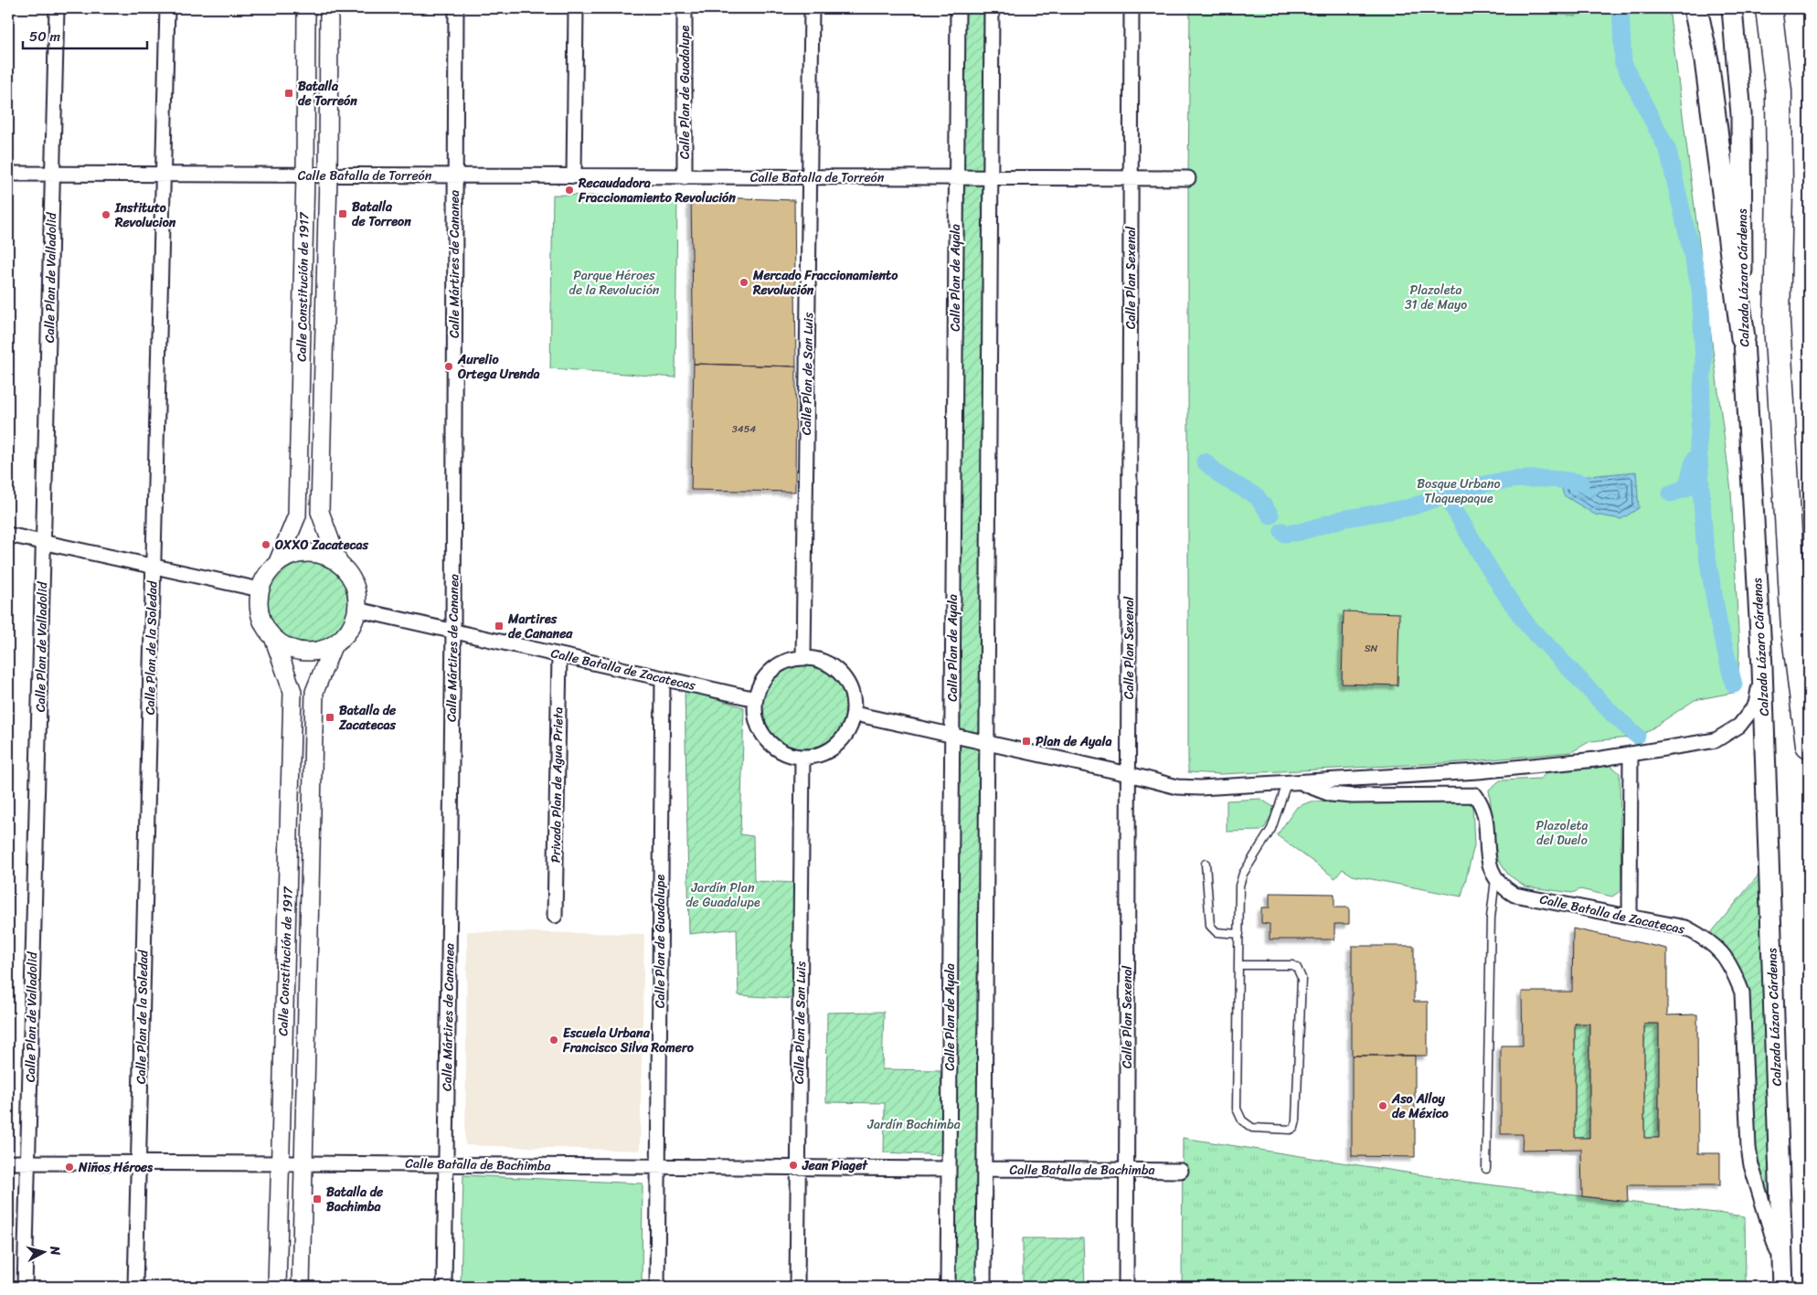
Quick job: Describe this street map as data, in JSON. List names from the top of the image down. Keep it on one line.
{"streets":{"main road":["Calzada Lázaro Cárdenas"],"street":["Calle Plan de Guadalupe","Calle Batalla de Torreón","Calle Mártires de Cananea","Calle Plan de Valladolid","Calle Plan de Ayala","Calle Plan Sexenal","Calle Constitución de 1917","Calle Plan de San Luis","Calle Plan de la Soledad","Calle Batalla de Zacatecas","Privada Plan de Agua Prieta","Calle Batalla de Bachimba"]},"crossings":[["Calle Plan de Guadalupe","Calle Batalla de Torreón"],["Calle Plan de Guadalupe","Calle Batalla de Zacatecas"],["Calle Plan de Guadalupe","Calle Batalla de Bachimba"],["Calle Batalla de Torreón","Calle Mártires de Cananea"],["Calle Batalla de Torreón","Calle Plan de Valladolid"],["Calle Batalla de Torreón","Calle Plan de Ayala"],["Calle Batalla de Torreón","Calle Plan Sexenal"],["Calle Batalla de Torreón","Calle Constitución de 1917"],["Calle Batalla de Torreón","Calle Plan de San Luis"],["Calle Batalla de Torreón","Calle Plan de la Soledad"],["Calle Mártires de Cananea","Calle Batalla de Zacatecas"],["Calle Mártires de Cananea","Calle Batalla de Bachimba"],["Calle Plan de Valladolid","Calle Batalla de Bachimba"],["Calle Plan de Ayala","Calle Batalla de Bachimba"],["Calle Plan Sexenal","Calle Batalla de Bachimba"],["Calzada Lázaro Cárdenas","Calle Batalla de Zacatecas"],["Calle Constitución de 1917","Calle Batalla de Zacatecas"],["Calle Constitución de 1917","Calle Batalla de Bachimba"],["Calle Plan de San Luis","Calle Batalla de Zacatecas"],["Calle Plan de San Luis","Calle Batalla de Bachimba"],["Calle Plan de la Soledad","Calle Batalla de Bachimba"],["Calle Batalla de Zacatecas","Privada Plan de Agua Prieta"]],"parks":["Parque Héroes de la Revolución","Plazoleta 31 de Mayo","Bosque Urbano Tlaquepaque","Plazoleta del Duelo","Jardín Plan de Guadalupe","Jardín Bachimba"],"places":{"transit":["Batalla de Torreón","Batalla de Torreon","Martires de Cananea","Batalla de Zacatecas","Plan de Ayala","Batalla de Bachimba"],"other":["Recaudadora Fraccionamiento Revolución","Instituto Revolucion","Mercado Fraccionamiento Revolución","Aurelio Ortega Urenda","OXXO Zacatecas","Escuela Urbana Francisco Silva Romero","Aso Alloy de México","Jean Piaget","Niños Héroes"]},"house_numbers":["3454","SN"],"scale_bar":"50 m","north":"right"}
